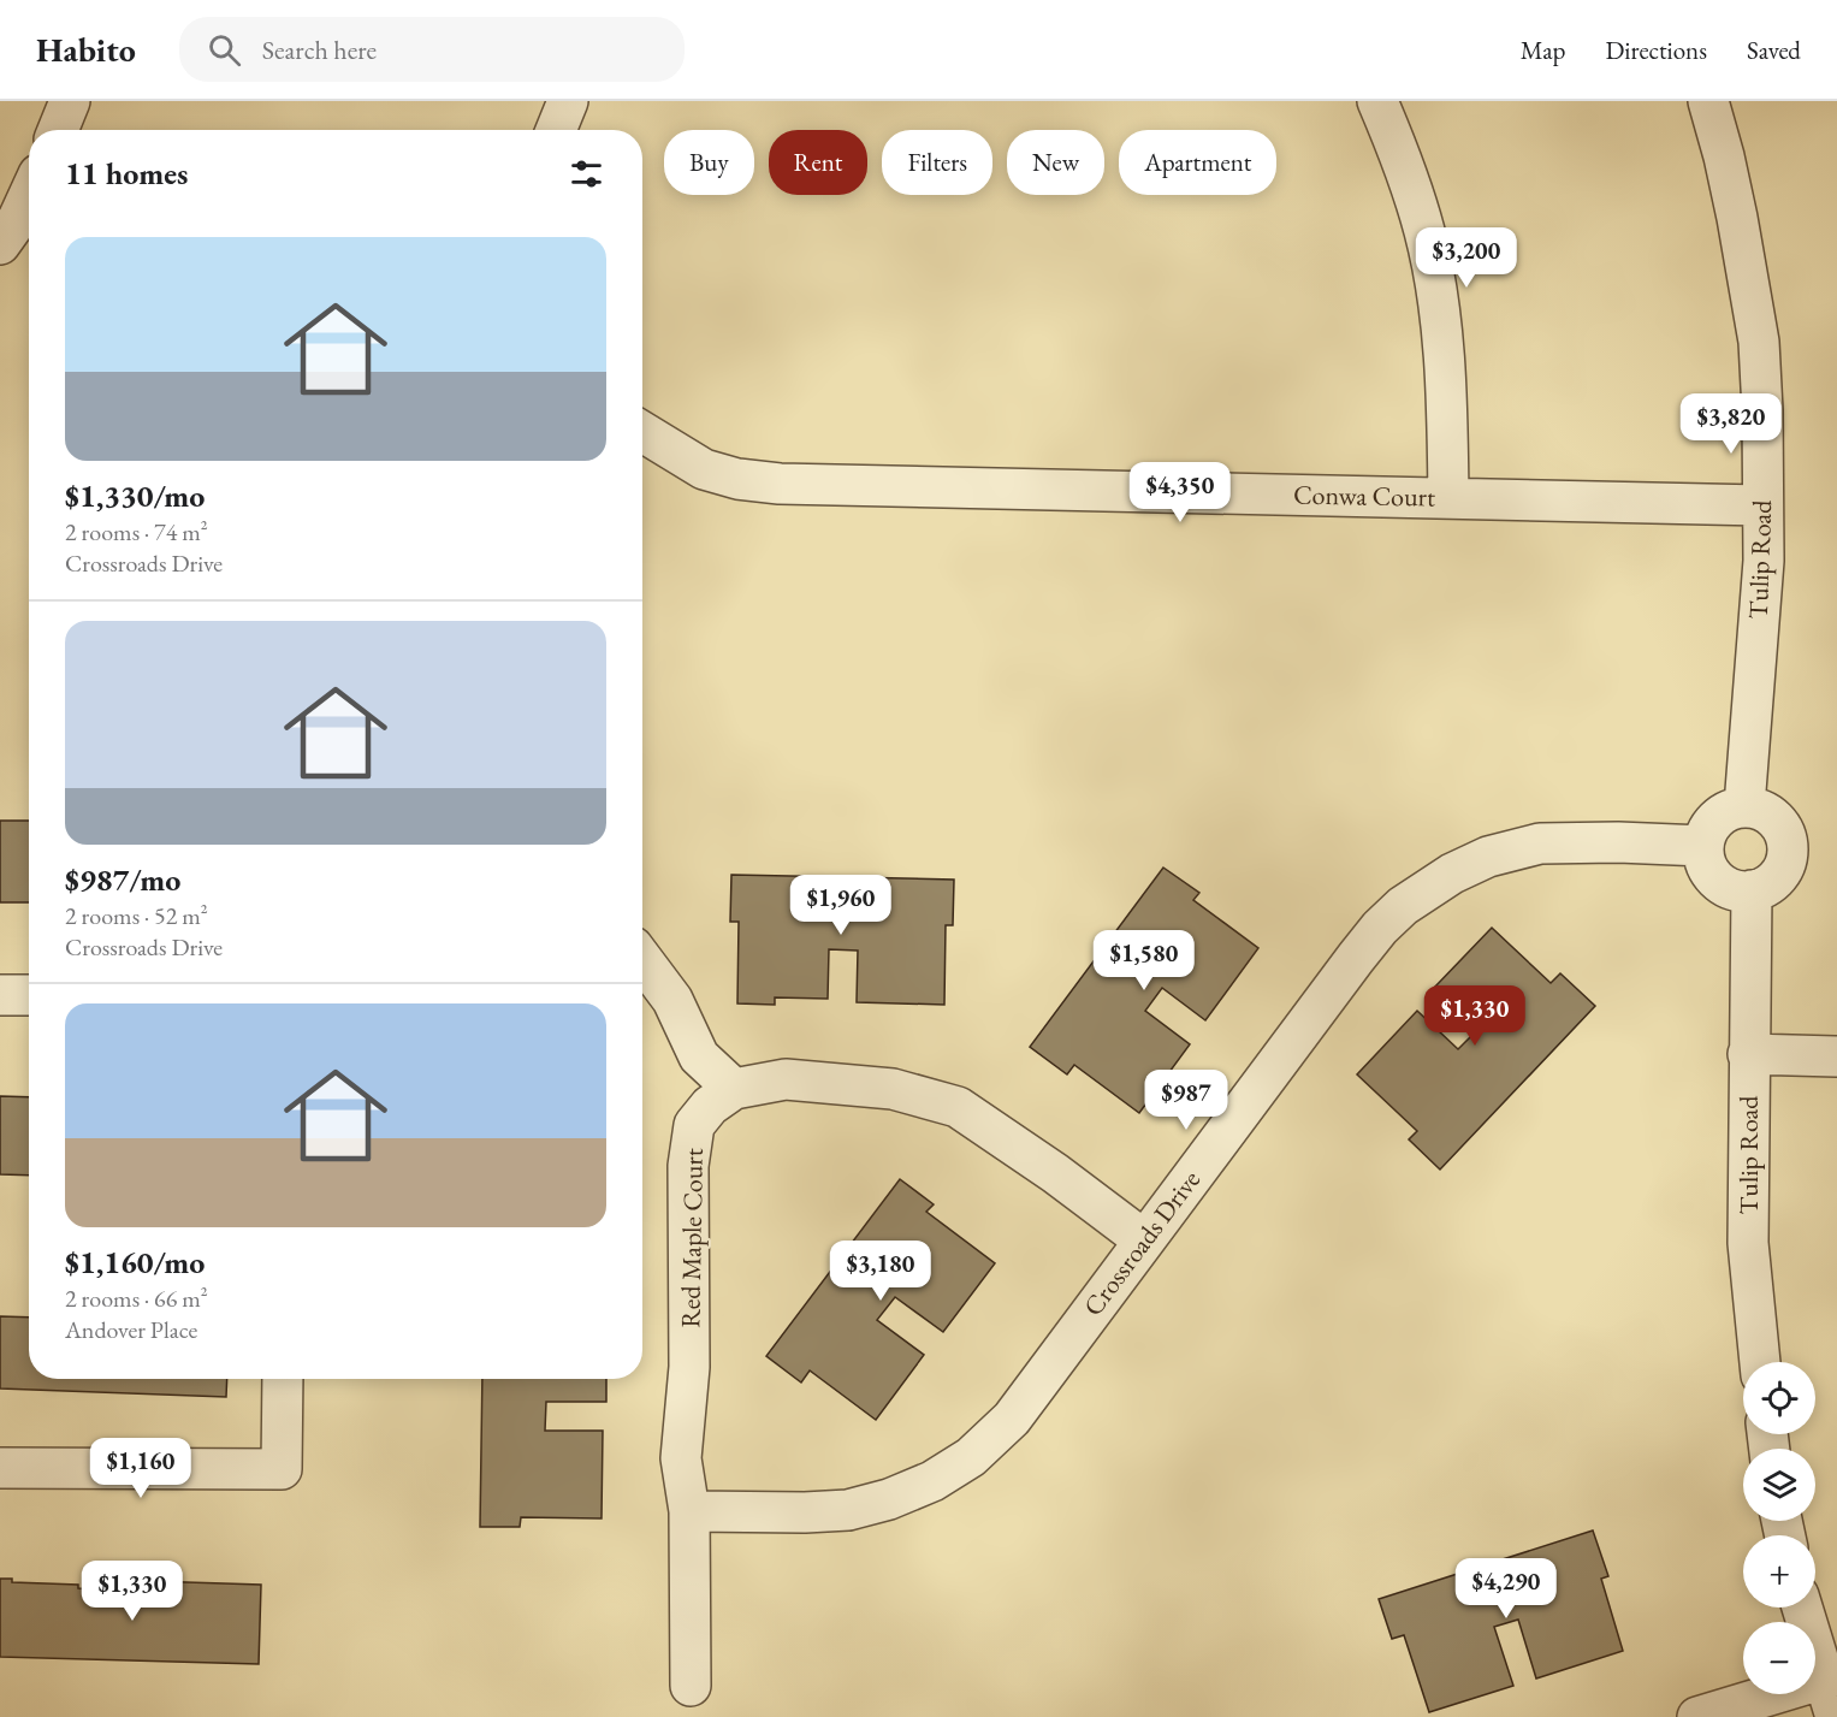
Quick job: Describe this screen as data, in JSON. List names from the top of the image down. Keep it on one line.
{"streets":{"street":["Conwa Court","Tulip Road","Red Maple Court","Crossroads Drive"]},"crossings":[["Conwa Court","Tulip Road"],["Tulip Road","Crossroads Drive"],["Red Maple Court","Crossroads Drive"]],"page":{"header":"Habito","search":"Search here","nav":["Map","Directions","Saved"],"chip":["Buy","Rent","Filters","New","Apartment"],"heading":"11 homes","list":[{"name":"$1,330/mo","note":"2 rooms · 74 m² · Crossroads Drive"},{"name":"$987/mo","note":"2 rooms · 52 m² · Crossroads Drive"},{"name":"$1,160/mo","note":"2 rooms · 66 m² · Andover Place"}],"price":["$3,200","$3,820","$4,350","$1,960","$1,580","$1,330","$987","$3,180","$1,160","$4,290","$1,330"],"map_buttons":["+","−"]}}
